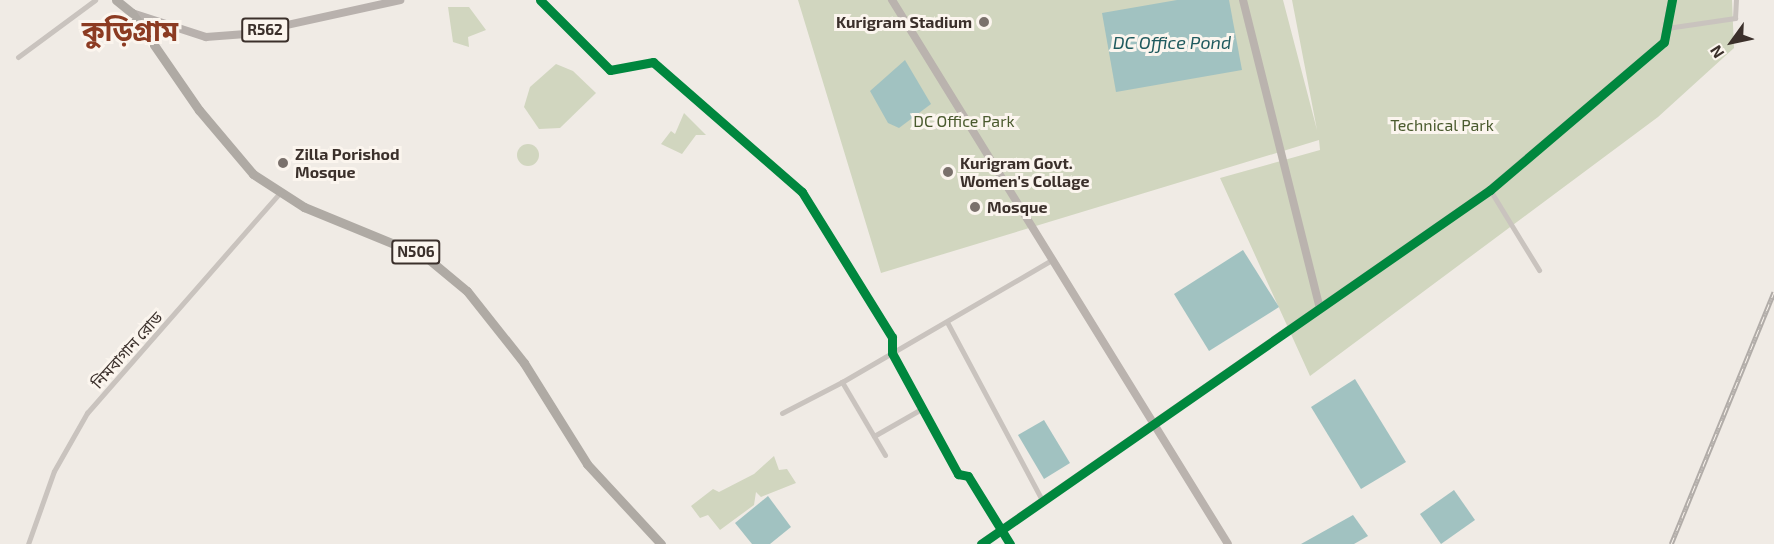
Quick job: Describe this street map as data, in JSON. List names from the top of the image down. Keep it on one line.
{"streets":{"highway":["N506"],"main road":["R562"],"street":["নিমবাগান রোড"]},"crossings":[["R562","N506"],["N506","নিমবাগান রোড"]],"districts":["কুড়িগ্রাম"],"water":["DC Office Pond"],"parks":["DC Office Park","Technical Park"],"places":["Kurigram Stadium","Zilla Porishod Mosque","Kurigram Govt. Women's Collage","Mosque"],"north":"bottom left"}
